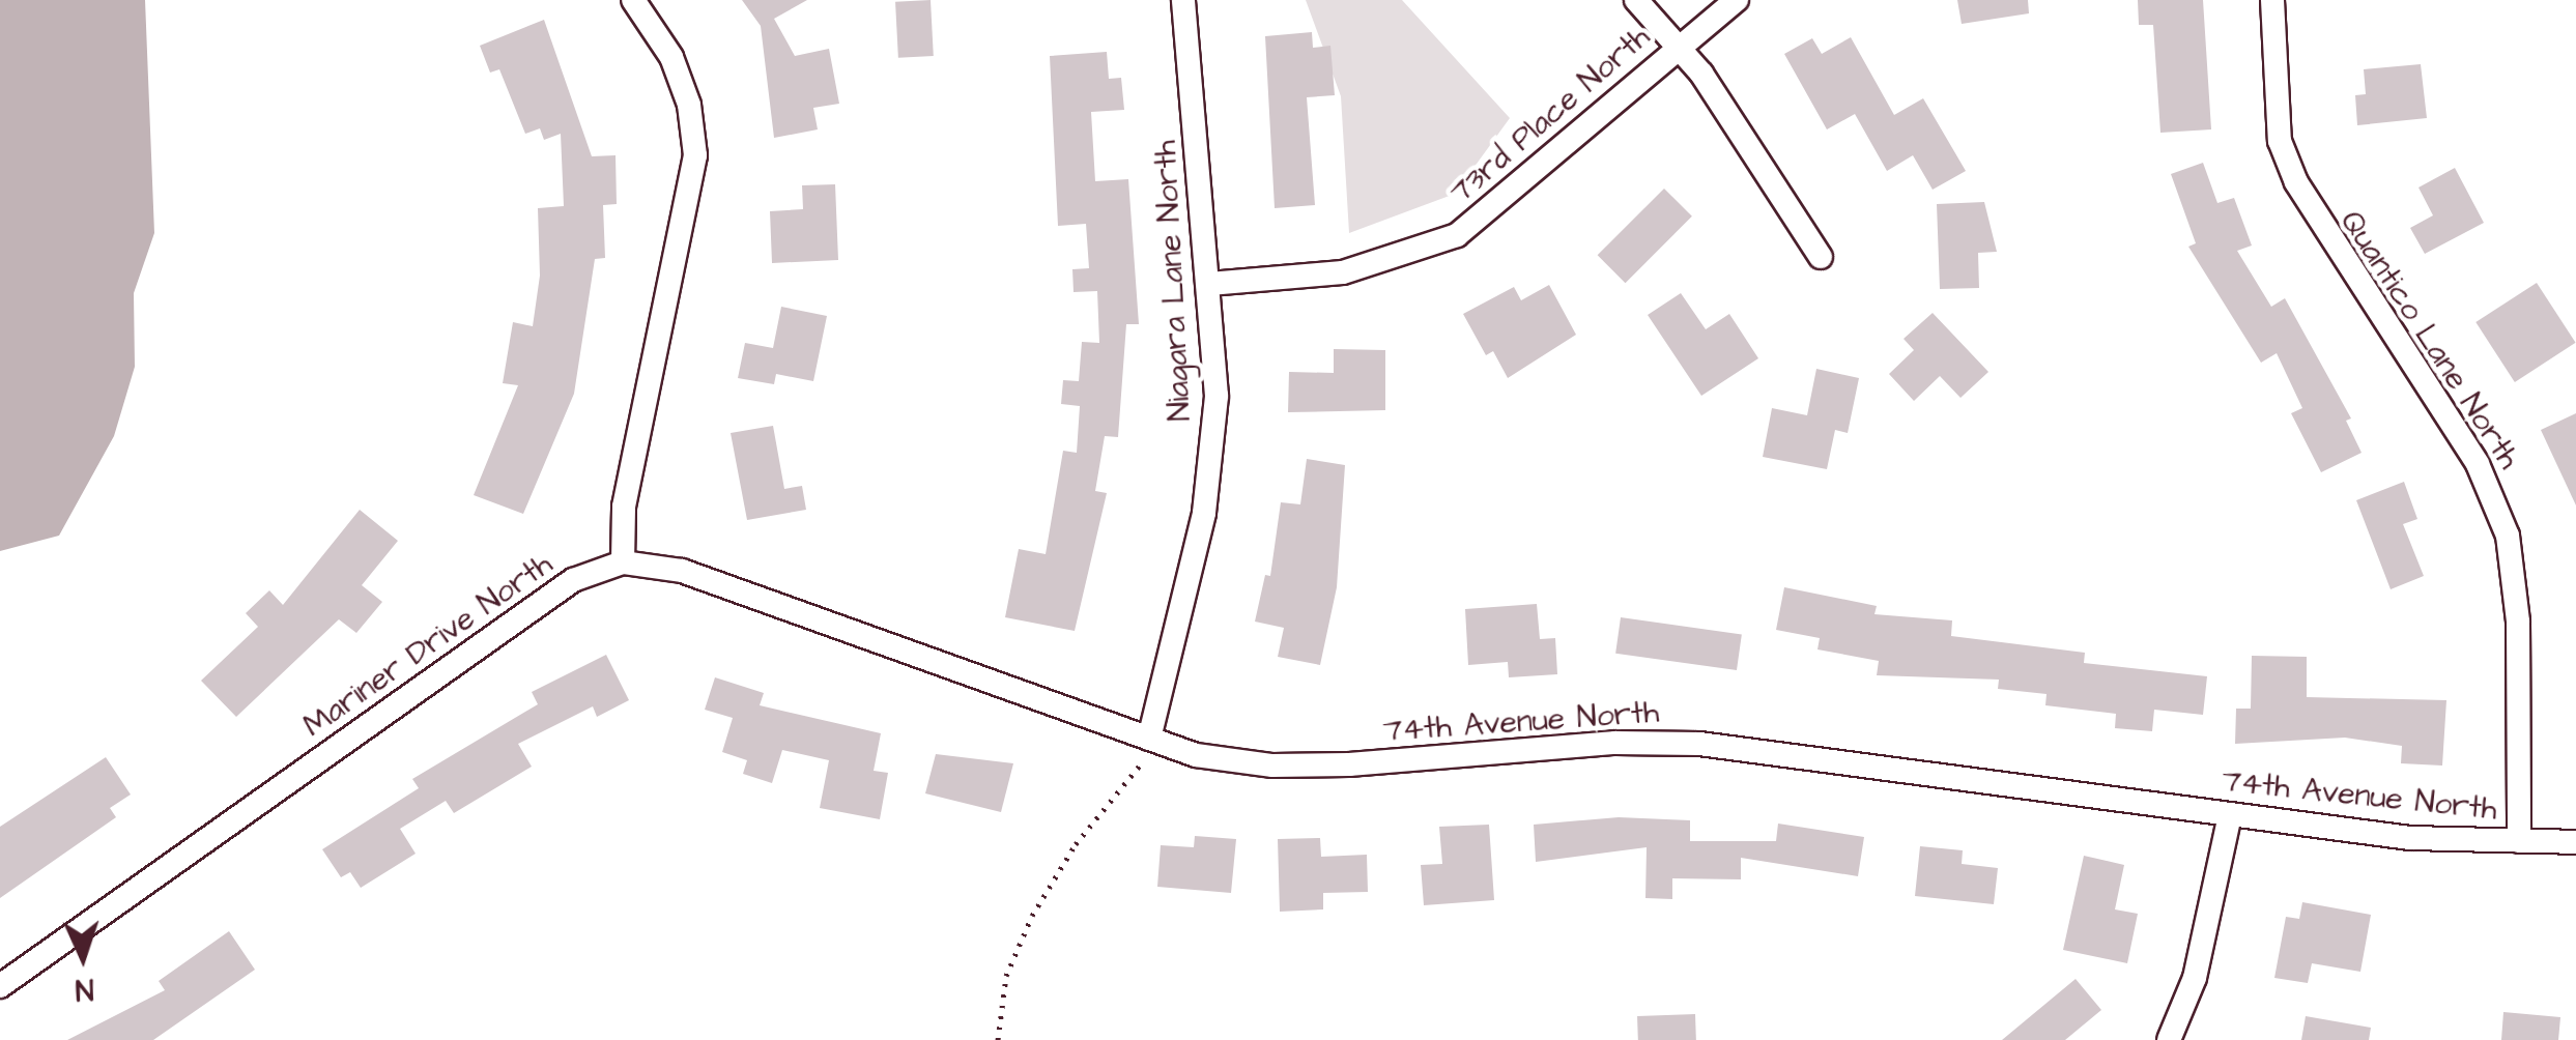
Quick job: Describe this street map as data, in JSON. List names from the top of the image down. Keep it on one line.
{"streets":{"street":["73rd Place North","Niagara Lane North","Quantico Lane North","Mariner Drive North","74th Avenue North"]},"crossings":[["73rd Place North","Niagara Lane North"],["Niagara Lane North","74th Avenue North"],["Quantico Lane North","74th Avenue North"],["Mariner Drive North","74th Avenue North"]],"north":"bottom"}
